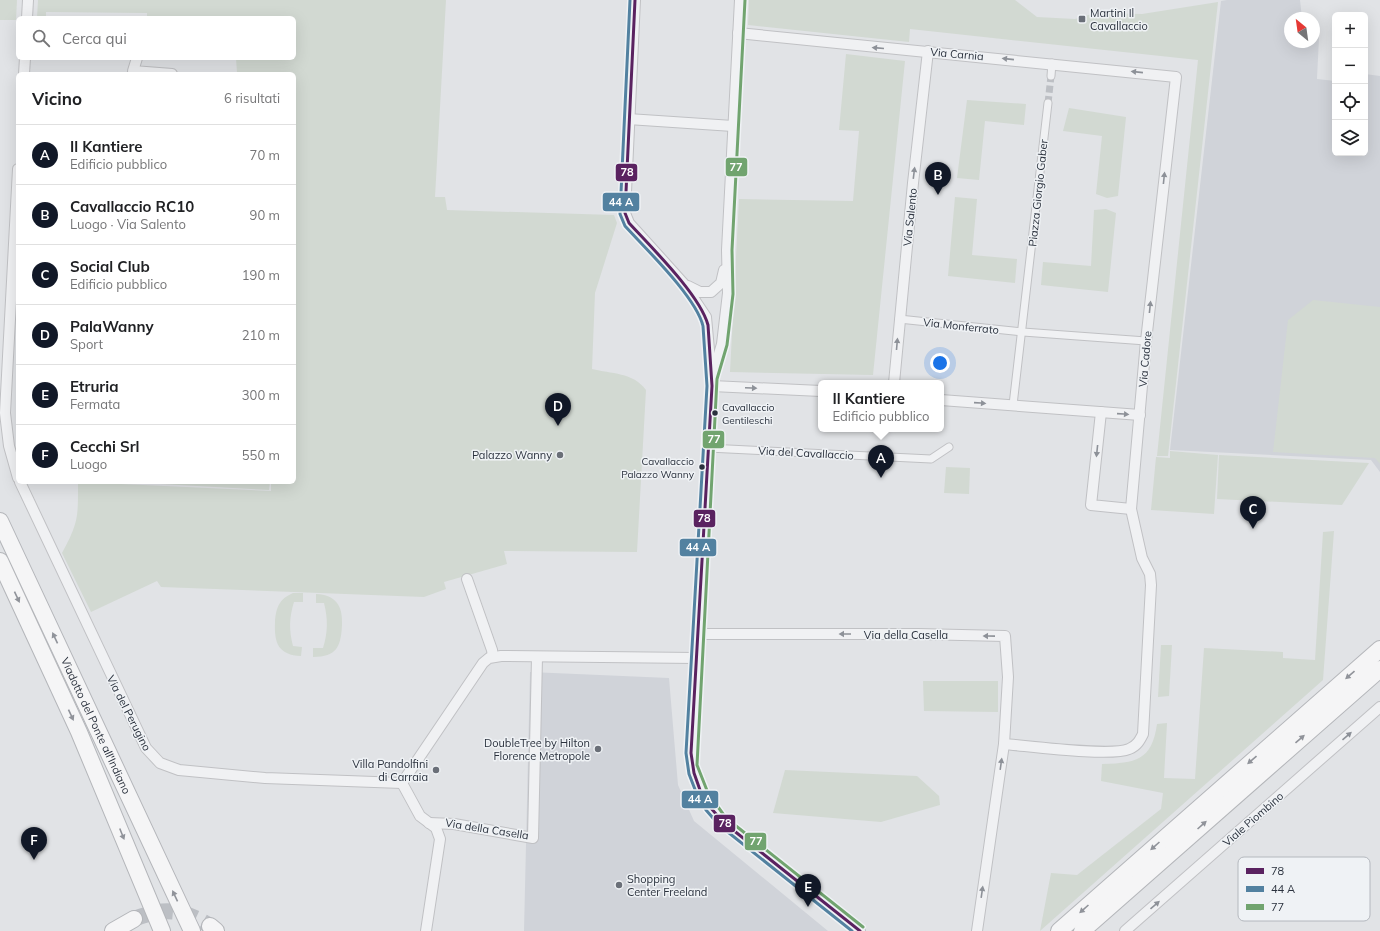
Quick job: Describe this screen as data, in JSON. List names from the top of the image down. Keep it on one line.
{"streets":{"highway":["Viadotto del Ponte all'Indiano"],"street":["Via Carnia","Piazza Giorgio Gaber","Via Salento","Via Monferrato","Via Cadore","Via del Cavallaccio","Via della Casella","Via del Perugino","Viale Piombino"]},"crossings":[["Via Carnia","Via Salento"],["Via Carnia","Via Cadore"],["Piazza Giorgio Gaber","Via Monferrato"],["Via Salento","Via Monferrato"],["Via Monferrato","Via Cadore"]],"one_way":["Via Carnia","Via Salento","Via Cadore","Viale Piombino"],"places":{"transit":["Martini Il Cavallaccio"],"other":["Cavallaccio Gentileschi","Palazzo Wanny","Cavallaccio Palazzo Wanny","DoubleTree by Hilton Florence Metropole","Villa Pandolfini di Carraia","Shopping Center Freeland"]},"lines":["transit line 78","transit line 77"],"legend":["78","44 A","77"],"north":"top left","page":{"map_buttons":["+","−"],"search":"Cerca qui","heading":["Vicino","6 risultati"],"list":[{"mark":"A","name":"Il Kantiere","note":"Edificio pubblico","value":"70 m"},{"mark":"B","name":"Cavallaccio RC10","note":"Luogo · Via Salento","value":"90 m"},{"mark":"C","name":"Social Club","note":"Edificio pubblico","value":"190 m"},{"mark":"D","name":"PalaWanny","note":"Sport","value":"210 m"},{"mark":"E","name":"Etruria","note":"Fermata","value":"300 m"},{"mark":"F","name":"Cecchi Srl","note":"Luogo","value":"550 m"}],"pins":["B","D","A","C","F","E"],"popup":["Il Kantiere","Edificio pubblico"]}}
